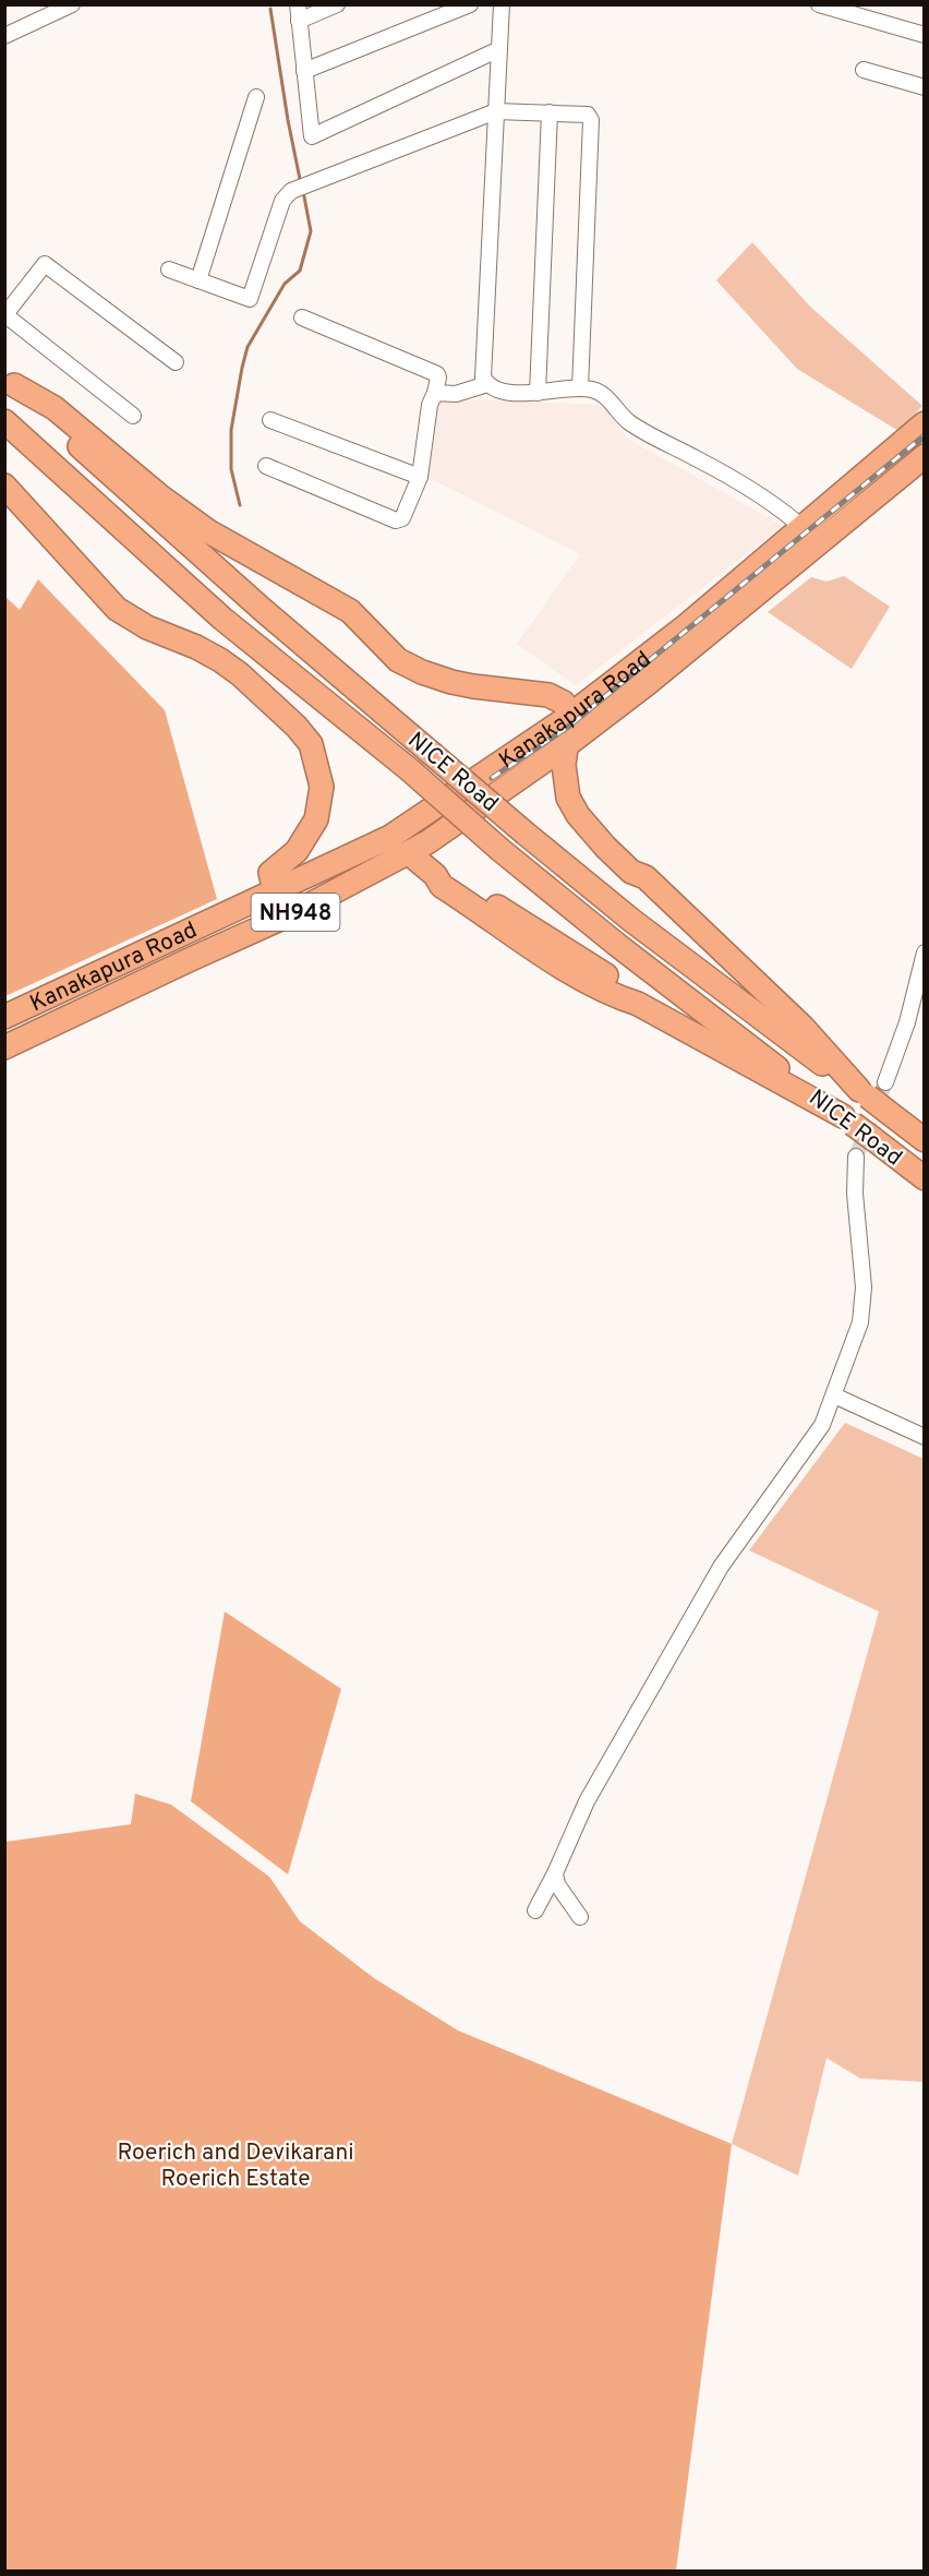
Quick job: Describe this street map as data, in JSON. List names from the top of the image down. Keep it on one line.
{"streets":{"highway":["Kanakapura Road","NICE Road","NH948"]},"parks":["Roerich and Devikarani Roerich Estate"]}
